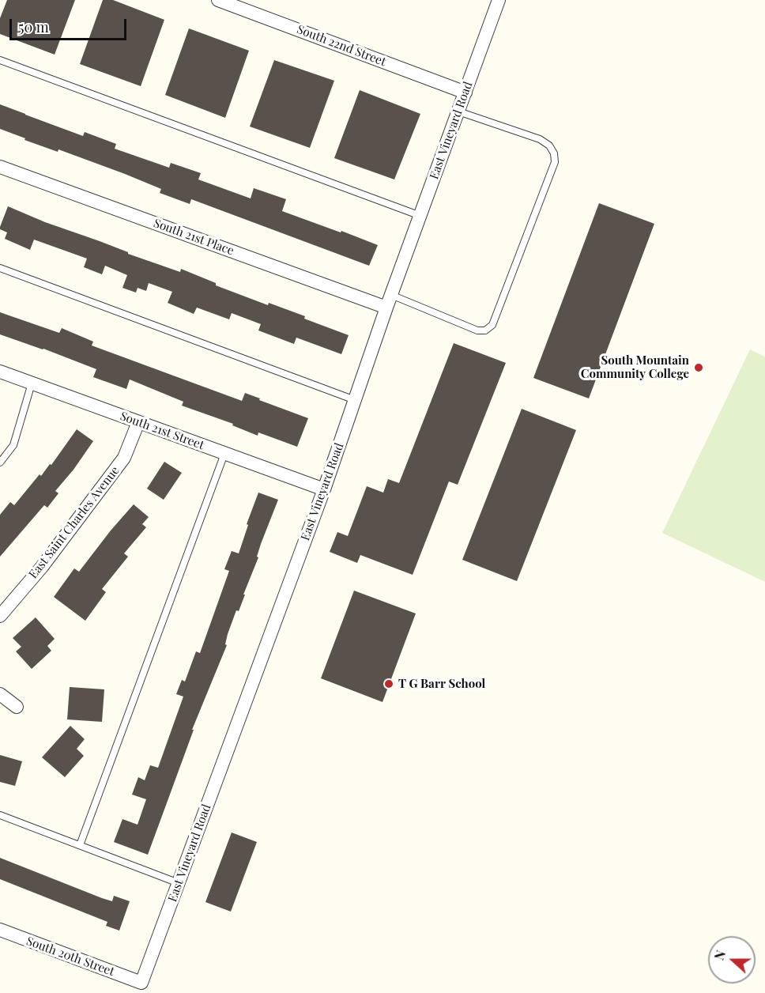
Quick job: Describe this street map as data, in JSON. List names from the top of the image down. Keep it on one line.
{"streets":{"street":["South 22nd Street","East Vineyard Road","South 21st Place","South 21st Street","East Saint Charles Avenue","South 20th Street"]},"crossings":[["South 22nd Street","East Vineyard Road"],["East Vineyard Road","South 21st Place"],["East Vineyard Road","South 21st Street"],["East Vineyard Road","South 20th Street"],["South 21st Street","East Saint Charles Avenue"]],"places":["South Mountain Community College","T G Barr School"],"scale_bar":"50 m","north":"left"}
